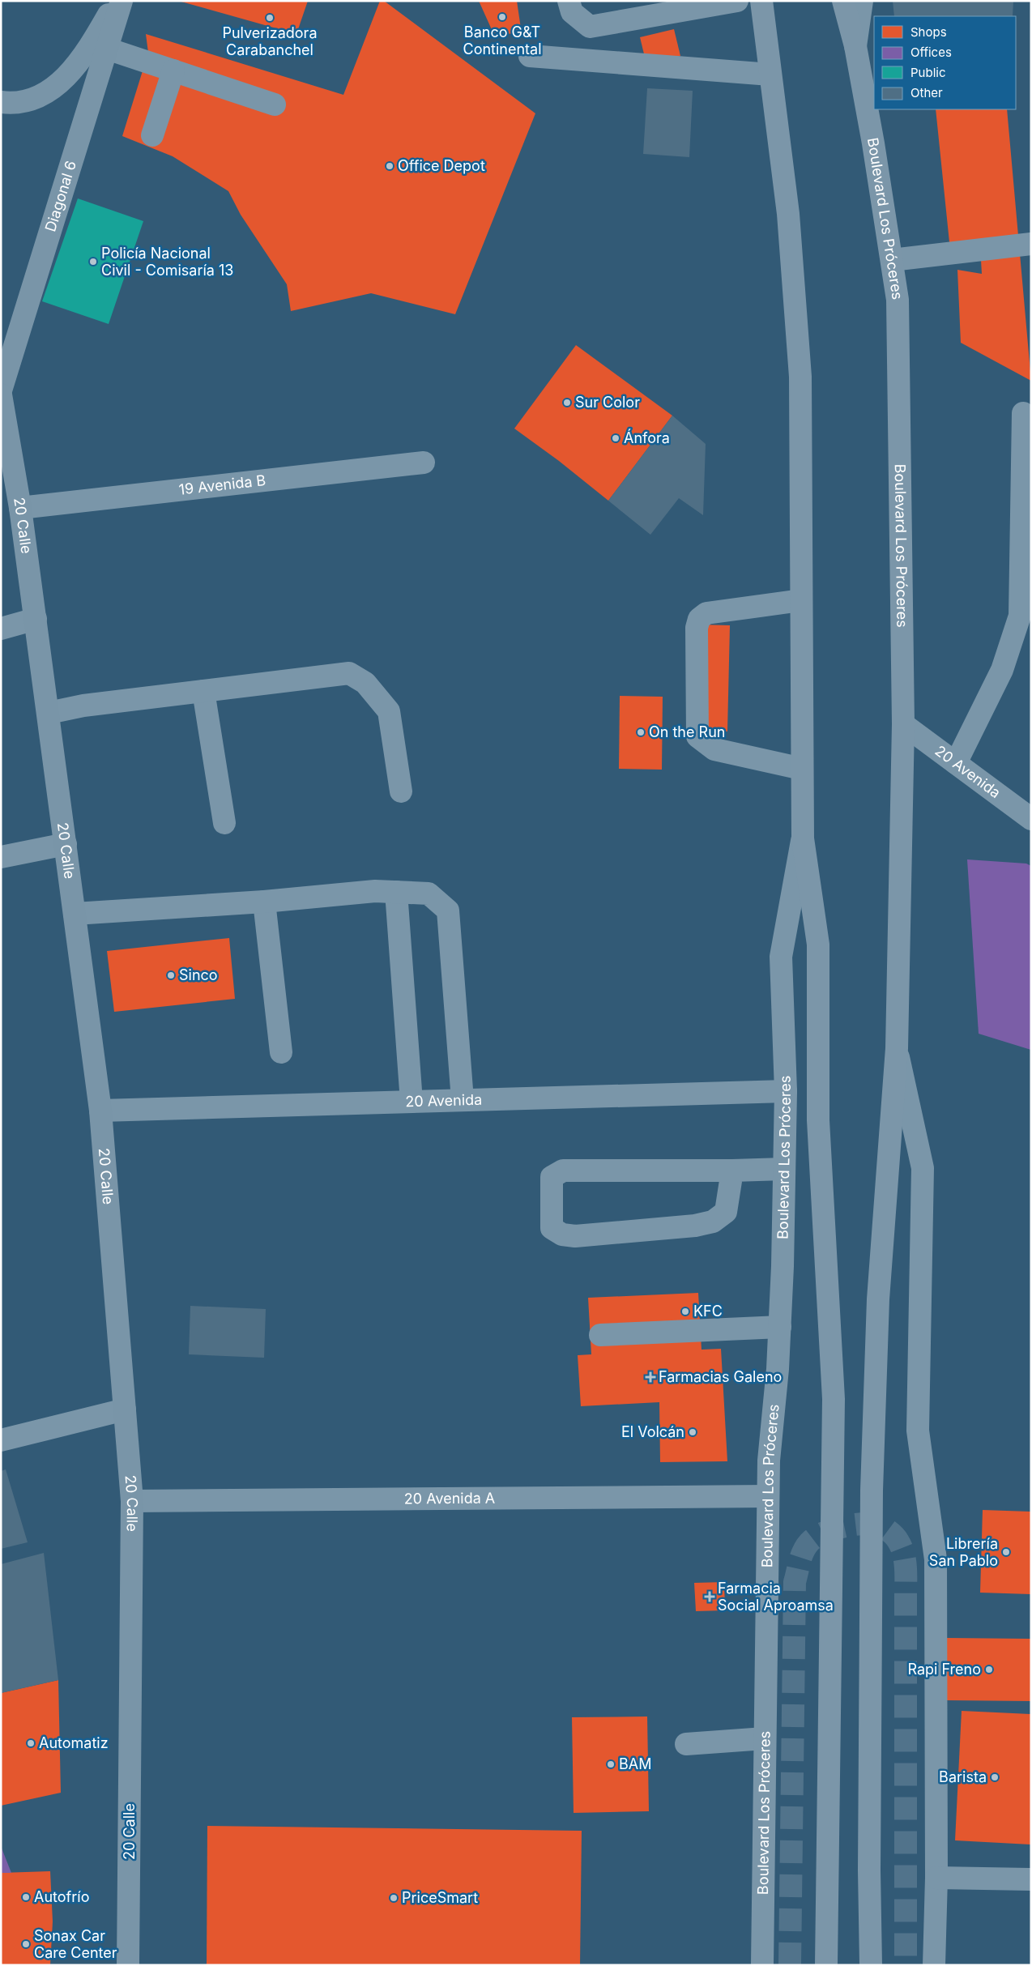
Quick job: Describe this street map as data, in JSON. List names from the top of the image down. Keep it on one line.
{"streets":{"highway":["Boulevard Los Próceres"],"main road":["Diagonal 6","20 Calle"],"street":["19 Avenida B","20 Avenida","20 Avenida A"]},"crossings":[["Diagonal 6","20 Calle"],["Boulevard Los Próceres","20 Avenida"],["Boulevard Los Próceres","20 Avenida A"],["19 Avenida B","20 Calle"],["20 Calle","20 Avenida"],["20 Calle","20 Avenida A"]],"places":{"other":["Banco G&T Continental","Pulverizadora Carabanchel","Office Depot","Policía Nacional Civil - Comisaría 13","Sur Color","Ánfora","On the Run","Sinco","KFC","El Volcán","Librería San Pablo","Rapi Freno","Automatiz","BAM","Barista","Autofrío","PriceSmart","Sonax Car Care Center"],"health":["Farmacias Galeno","Farmacia Social Aproamsa"]},"legend":["Shops","Offices","Public","Other"]}
